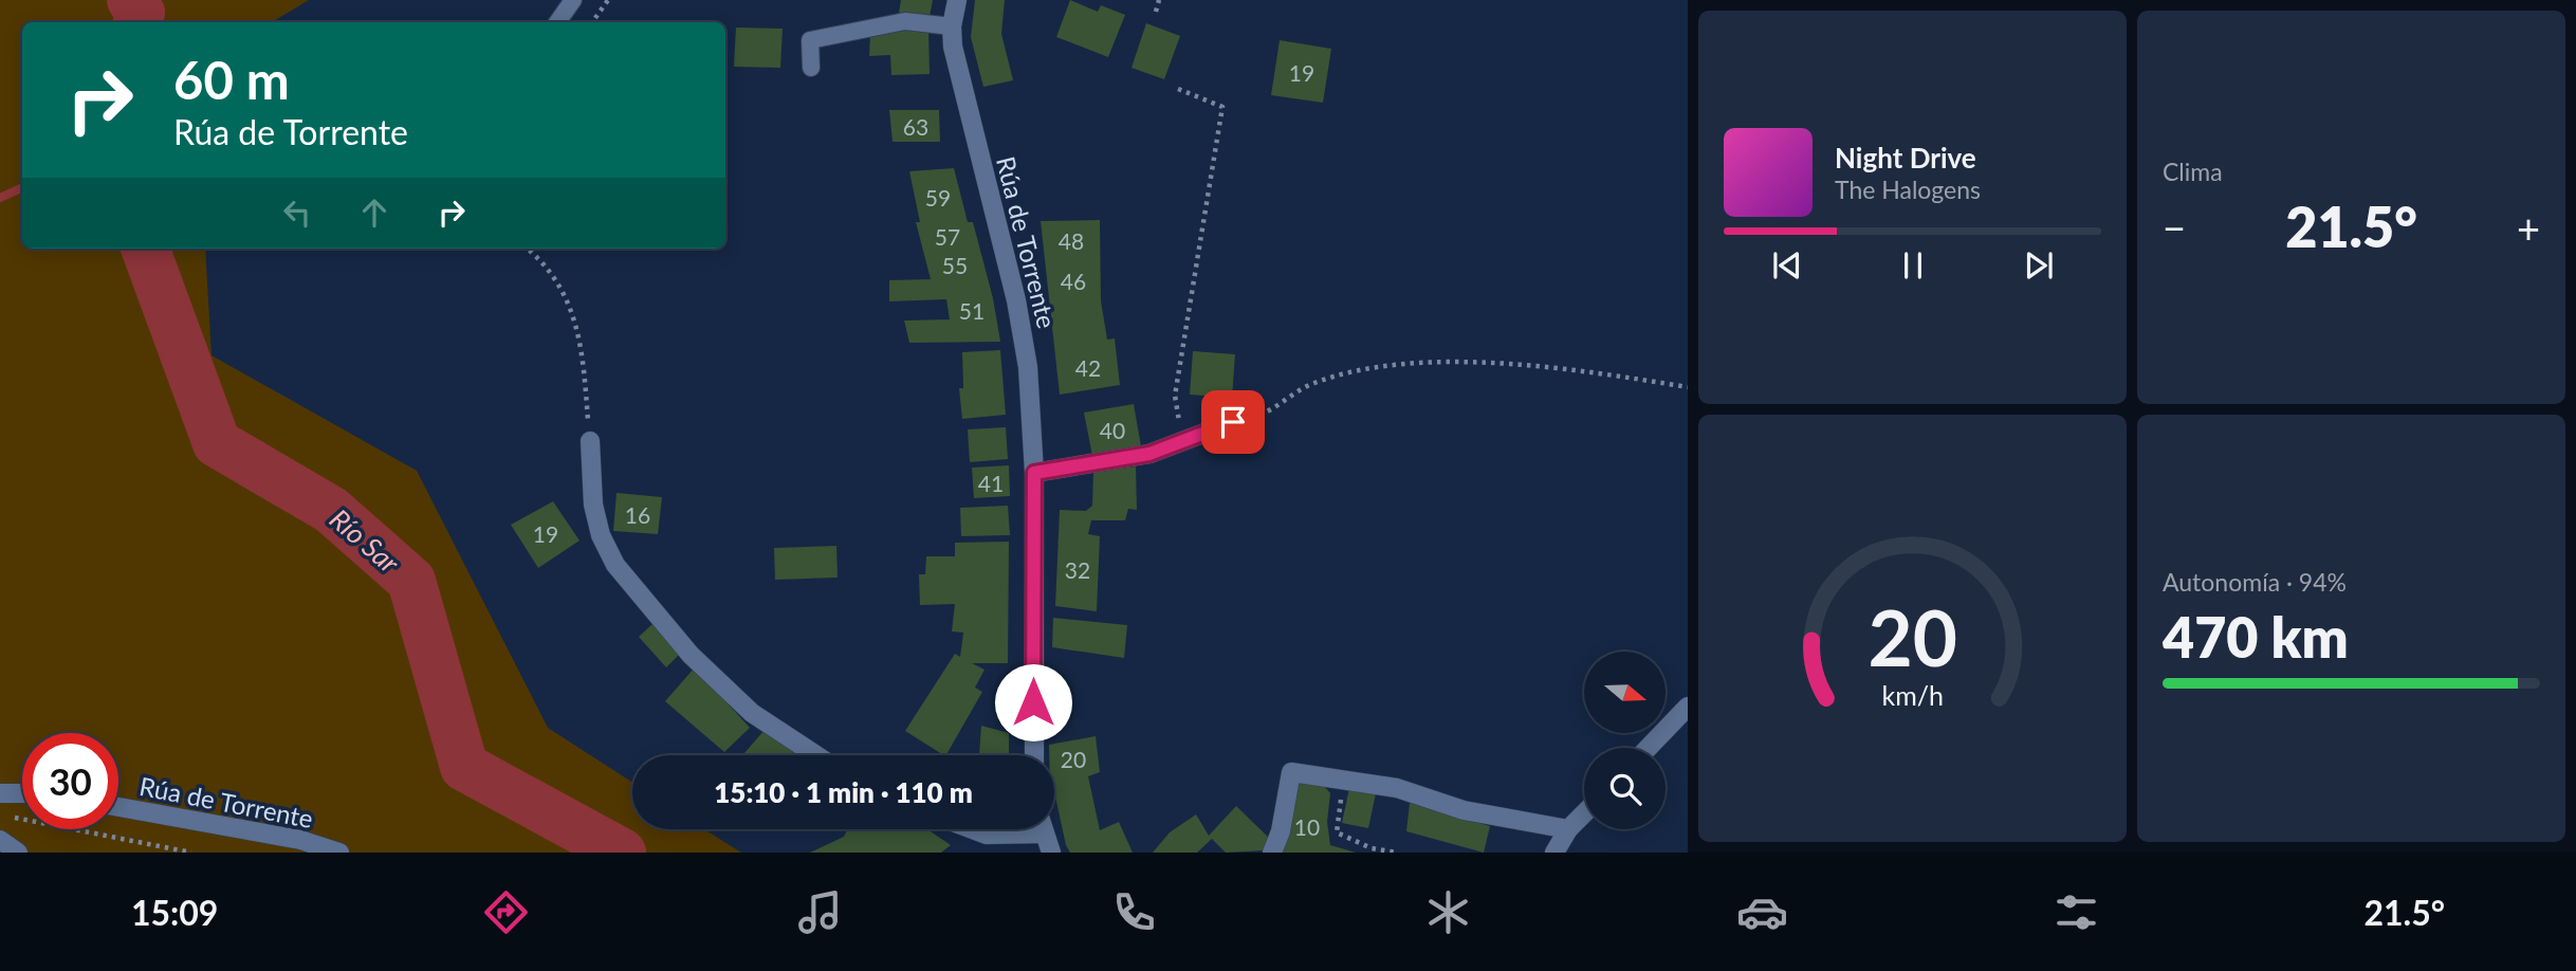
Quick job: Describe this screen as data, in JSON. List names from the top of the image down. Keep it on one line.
{"streets":{"street":["Rúa de Torrente"]},"water":["Río Sar"],"house_numbers":["19","63","59","57","48","55","46","51","42","40","41","16","19","32","20","10"],"north":"right","page":{"tile":["Clima",["Autonomía · 94%","470 km"]],"turn":["60 m","Rúa de Torrente"],"song":["Night Drive","The Halogens"],"heat":["−","21.5°","+"],"limit":"30","trip":"15:10 · 1 min · 110 m","tabs":["15:09","21.5°"],"gauge":["20","km/h"]}}
